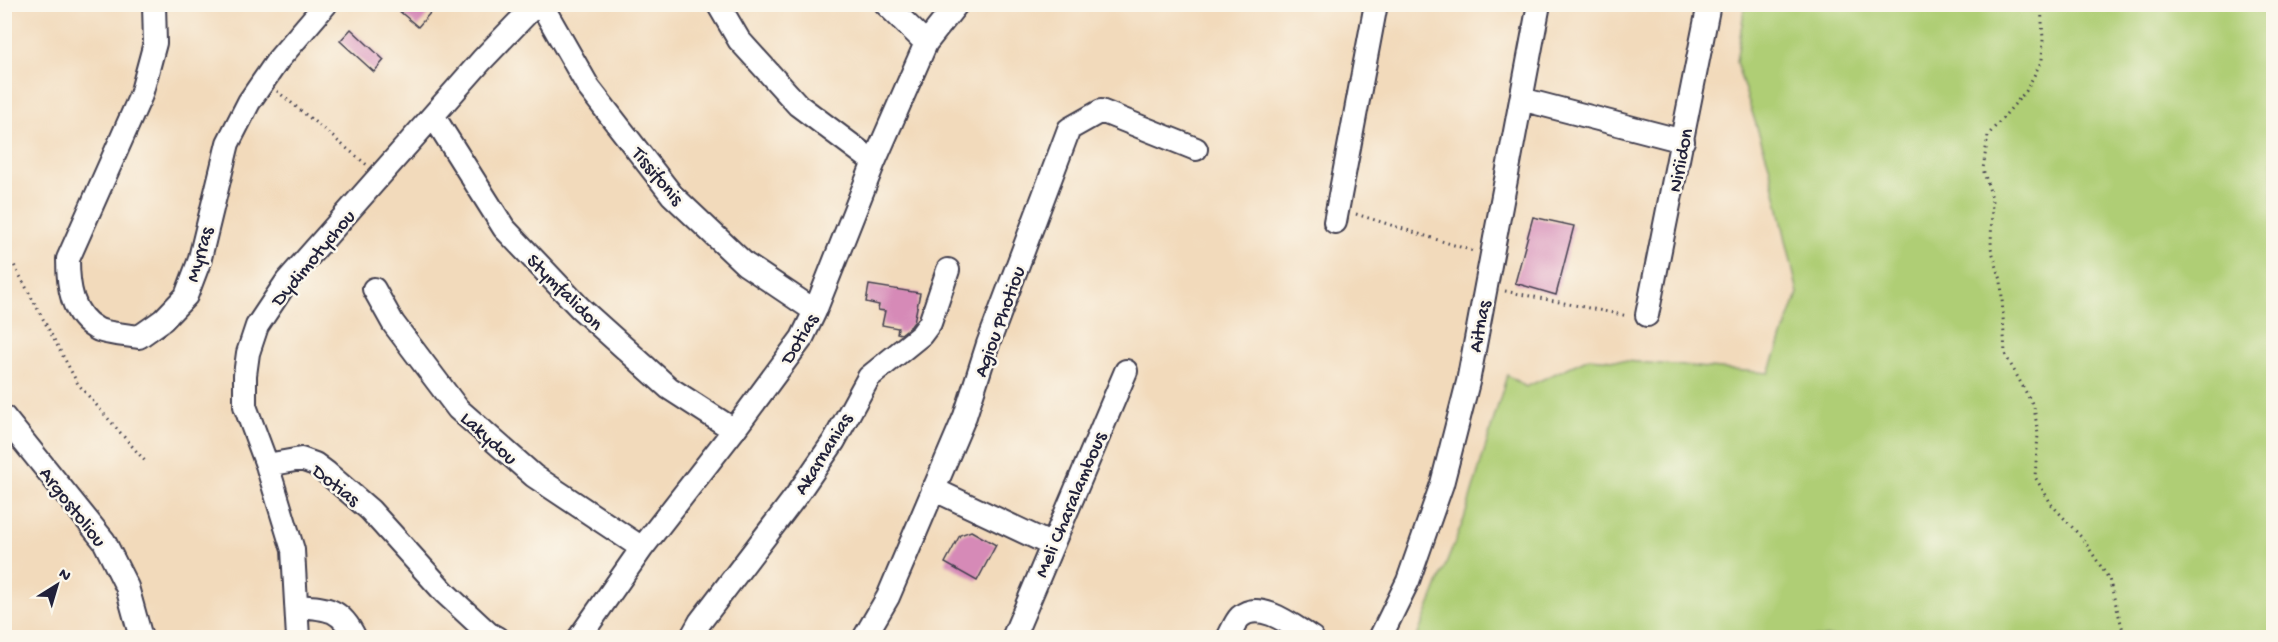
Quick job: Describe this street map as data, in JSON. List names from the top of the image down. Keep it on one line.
{"streets":{"street":["Niriidon","Tissifonis","Myrras","Dydimotychou","Stymfalidon","Agiou Photiou","Aitnas","Dotias","Lakydou","Akarnanias","Meli Charalambous","Argostoliou"]},"crossings":[["Tissifonis","Dotias"],["Dydimotychou","Stymfalidon"],["Dydimotychou","Dotias"],["Stymfalidon","Dotias"],["Dotias","Lakydou"]],"north":"top right"}
